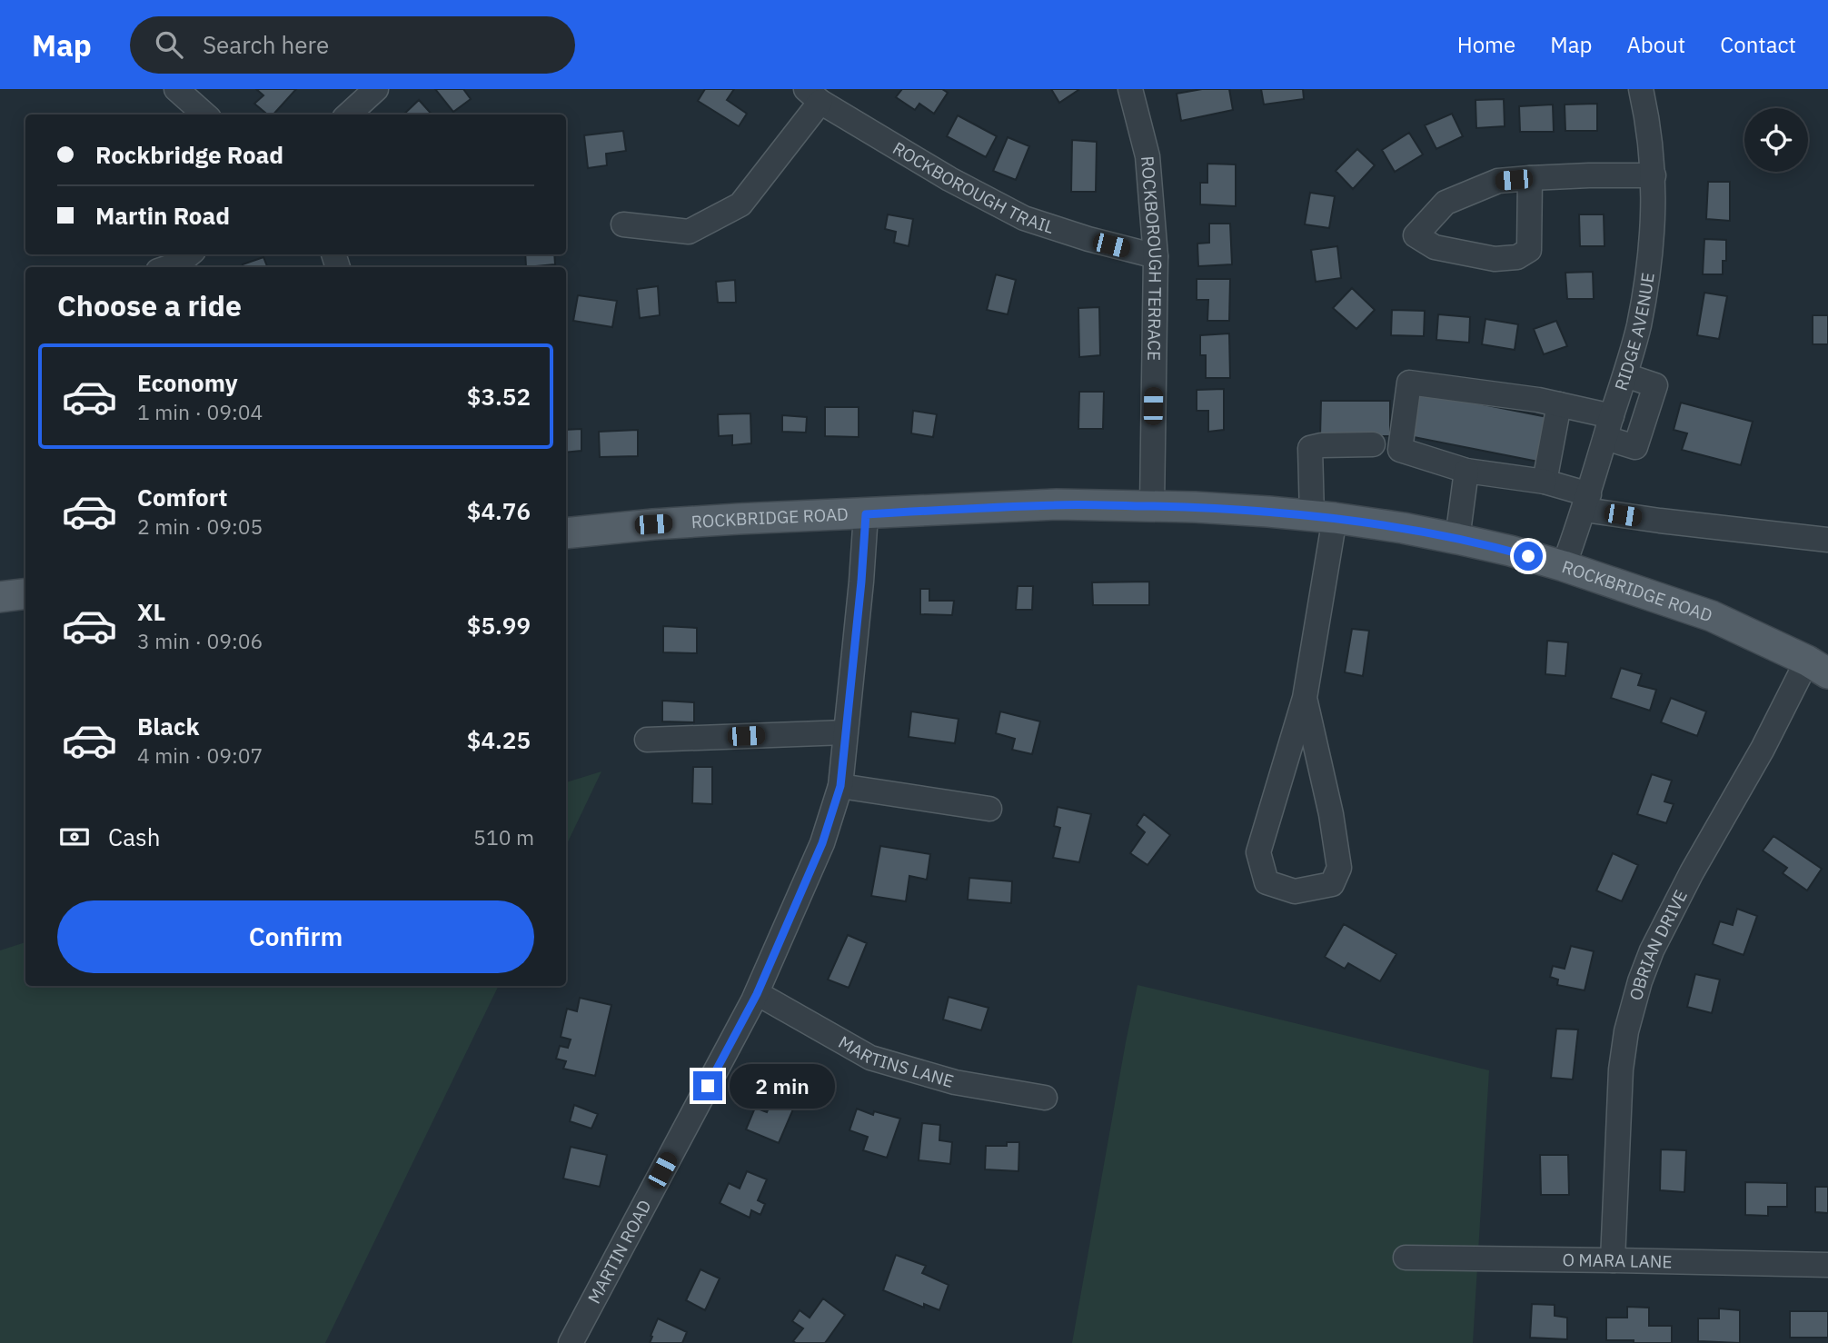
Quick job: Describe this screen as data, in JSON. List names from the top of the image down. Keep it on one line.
{"streets":{"main road":["ROCKBRIDGE ROAD"],"street":["ROCKBOROUGH TRAIL","ROCKBOROUGH TERRACE","RIDGE AVENUE","OBRIAN DRIVE","MARTINS LANE","MARTIN ROAD","O MARA LANE"]},"crossings":[["ROCKBOROUGH TRAIL","ROCKBOROUGH TERRACE"],["ROCKBOROUGH TERRACE","ROCKBRIDGE ROAD"],["RIDGE AVENUE","ROCKBRIDGE ROAD"],["ROCKBRIDGE ROAD","OBRIAN DRIVE"],["ROCKBRIDGE ROAD","MARTIN ROAD"],["OBRIAN DRIVE","O MARA LANE"],["MARTINS LANE","MARTIN ROAD"]],"page":{"header":"Map","search":"Search here","nav":["Home","Map","About","Contact"],"banner":["Rockbridge Road","Martin Road"],"heading":"Choose a ride","list":[{"name":"Economy","note":"1 min · 09:04","value":"$3.52"},{"name":"Comfort","note":"2 min · 09:05","value":"$4.76"},{"name":"XL","note":"3 min · 09:06","value":"$5.99"},{"name":"Black","note":"4 min · 09:07","value":"$4.25"}],"pay":["Cash","510 m"],"buttons":"Confirm","bubble":"2 min"}}
